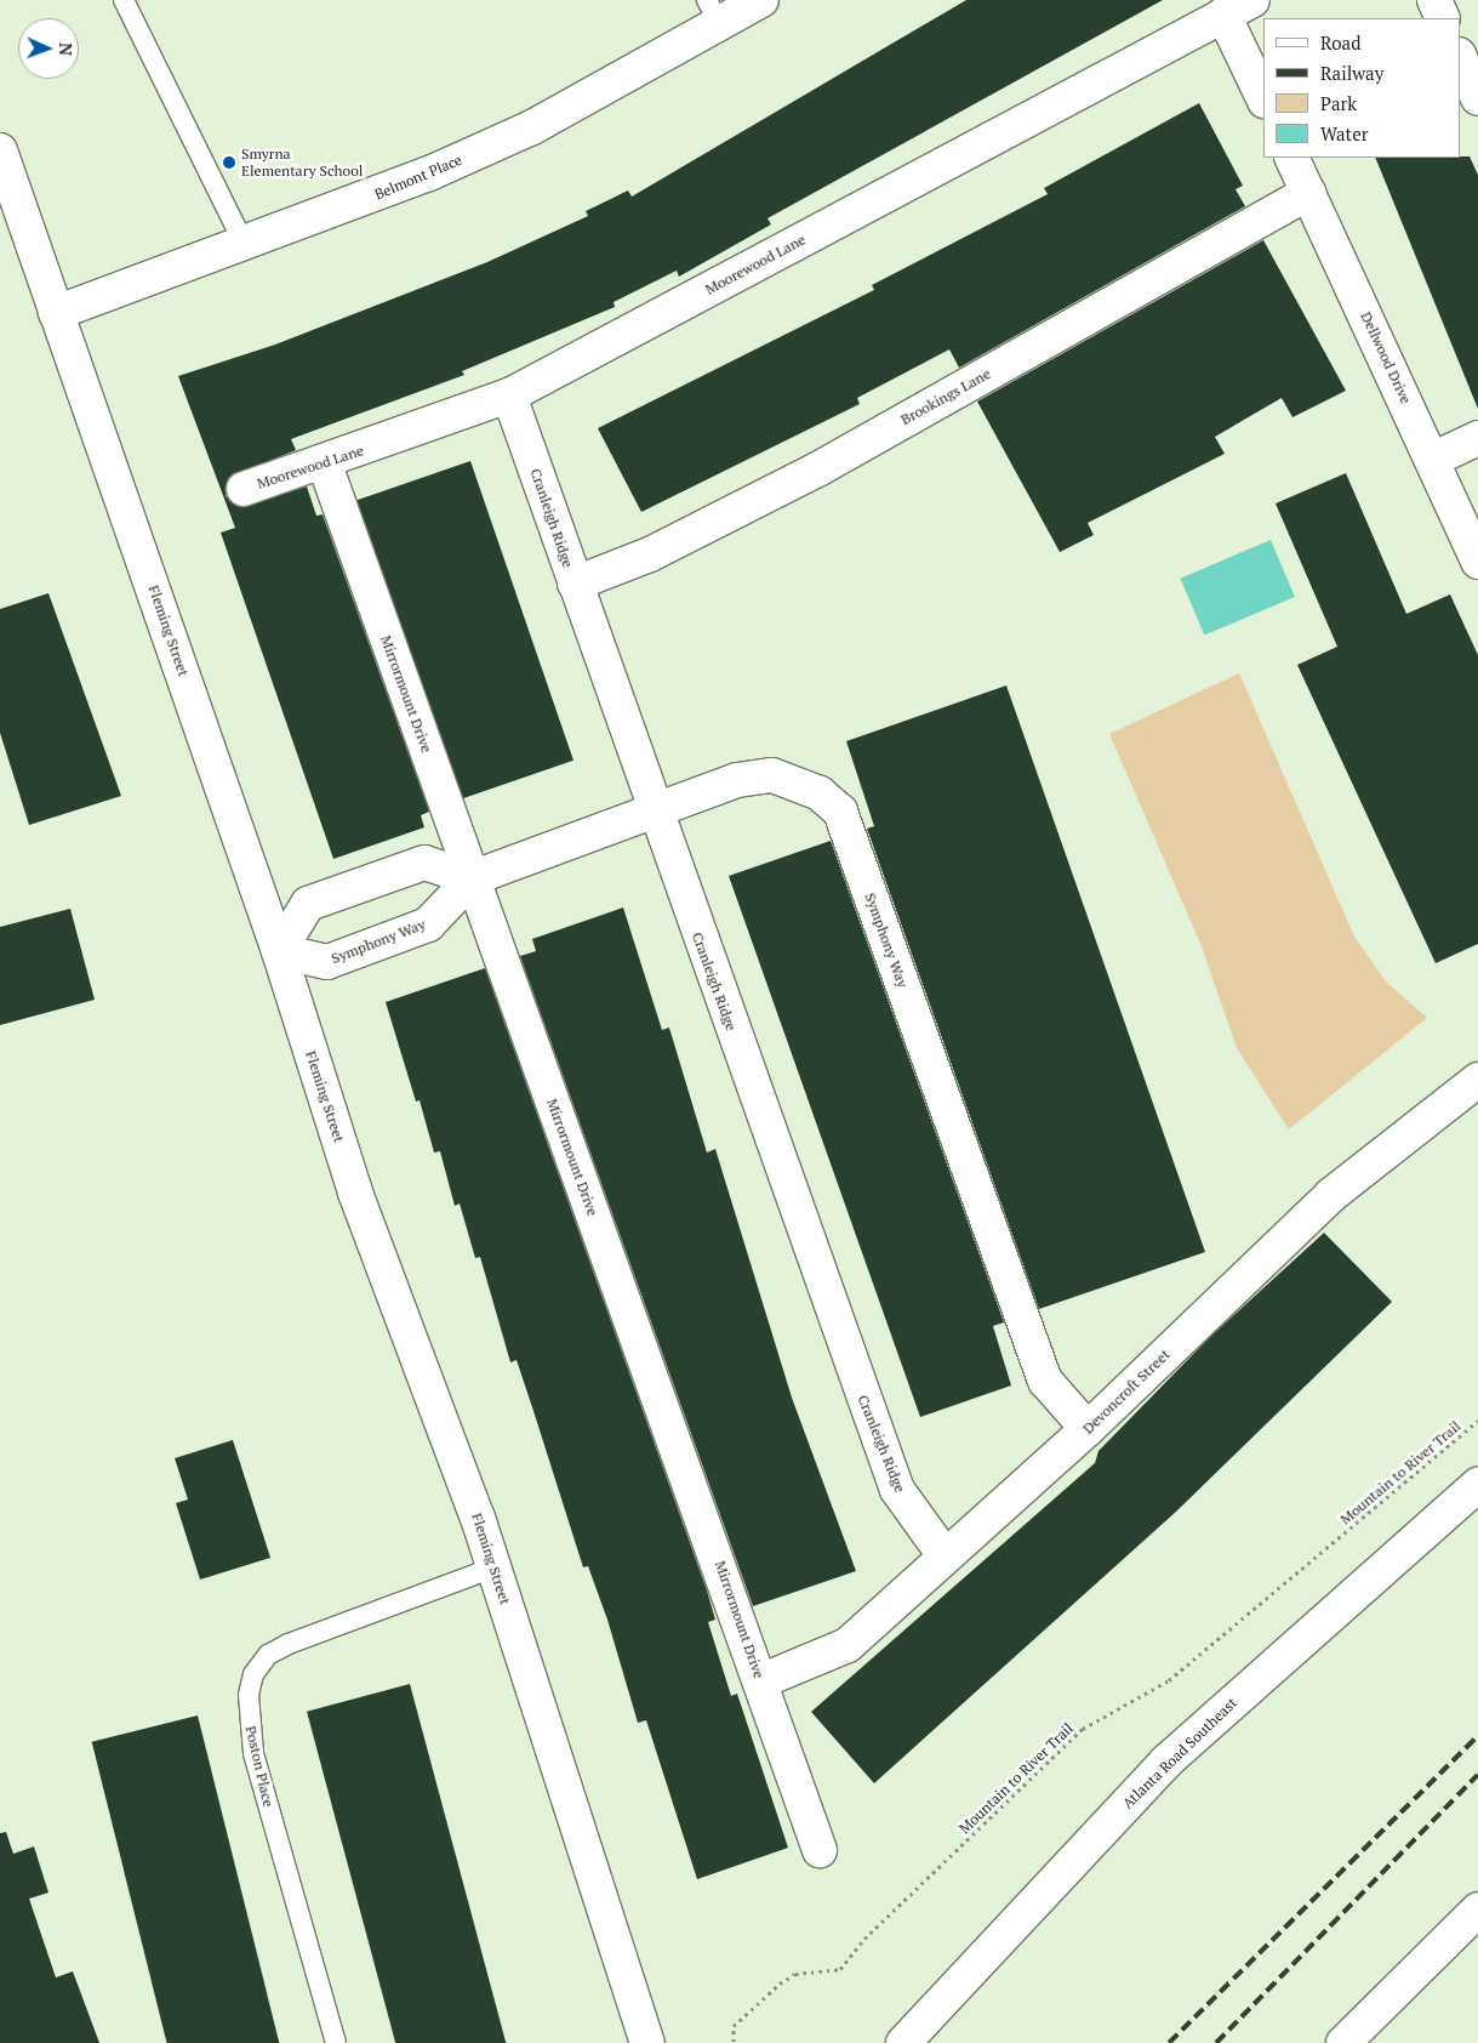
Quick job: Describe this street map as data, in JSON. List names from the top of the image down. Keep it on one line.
{"streets":{"street":["Belmont Place","Moorewood Lane","Dellwood Drive","Brookings Lane","Cranleigh Ridge","Fleming Street","Mirrormount Drive","Symphony Way","Devoncroft Street","Atlanta Road Southeast"],"lane":["Poston Place"],"path":["Mountain to River Trail"]},"crossings":[["Belmont Place","Fleming Street"],["Moorewood Lane","Cranleigh Ridge"],["Moorewood Lane","Mirrormount Drive"],["Dellwood Drive","Brookings Lane"],["Brookings Lane","Cranleigh Ridge"],["Cranleigh Ridge","Symphony Way"],["Cranleigh Ridge","Devoncroft Street"],["Fleming Street","Symphony Way"],["Fleming Street","Poston Place"],["Mirrormount Drive","Symphony Way"],["Mirrormount Drive","Devoncroft Street"],["Symphony Way","Devoncroft Street"]],"places":["Smyrna Elementary School"],"legend":["Road","Railway","Park","Water"],"north":"right"}
